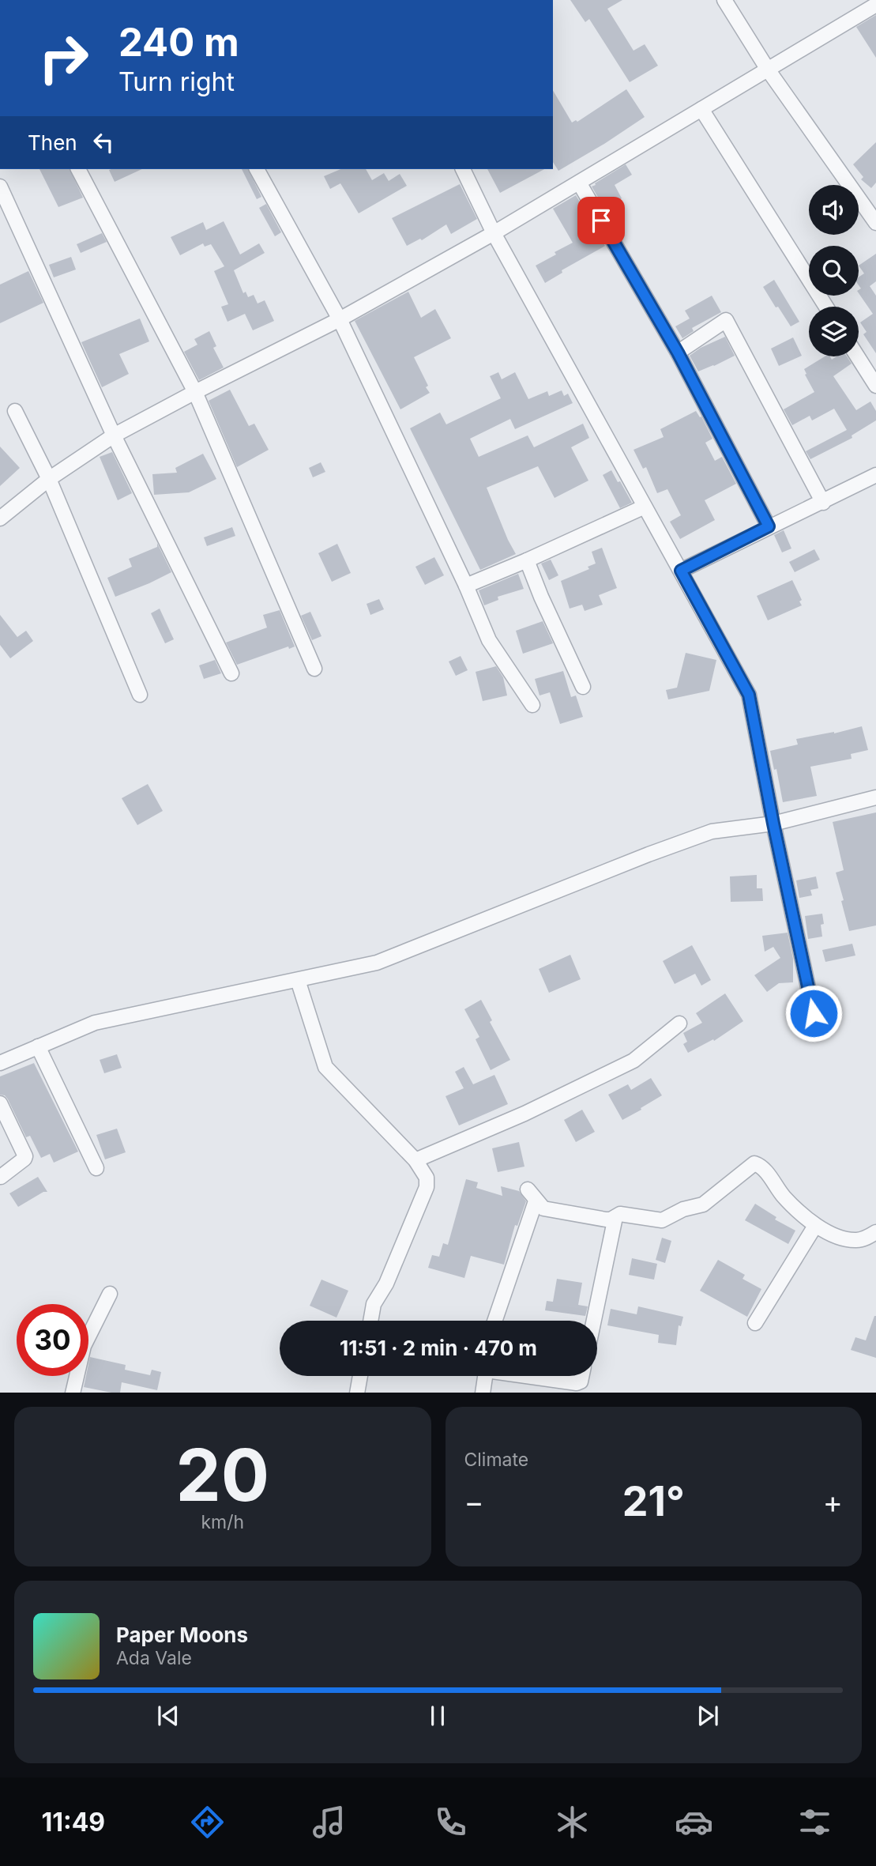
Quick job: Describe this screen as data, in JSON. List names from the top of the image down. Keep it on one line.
{"page":{"turn":["240 m","Turn right"],"then":"Then","limit":"30","trip":"11:51 · 2 min · 470 m","tile":[["20","km/h"],"Climate"],"heat":["−","21°","+"],"song":["Paper Moons","Ada Vale"],"tabs":"11:49"}}
